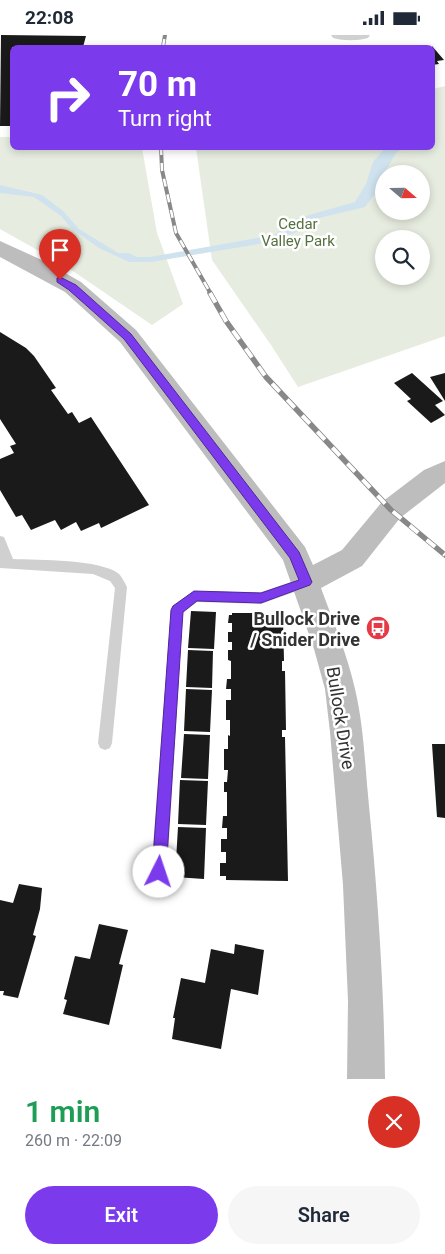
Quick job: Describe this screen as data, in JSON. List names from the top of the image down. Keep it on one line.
{"streets":{"street":["Bullock Drive"]},"parks":["Cedar Valley Park"],"places":{"bus stop":["Bullock Drive / Snider Drive"]},"north":"right","page":{"status":"22:08","turn":["70 m","Turn right"],"heading":["1 min","260 m · 22:09"],"buttons":["Exit","Share"]}}
